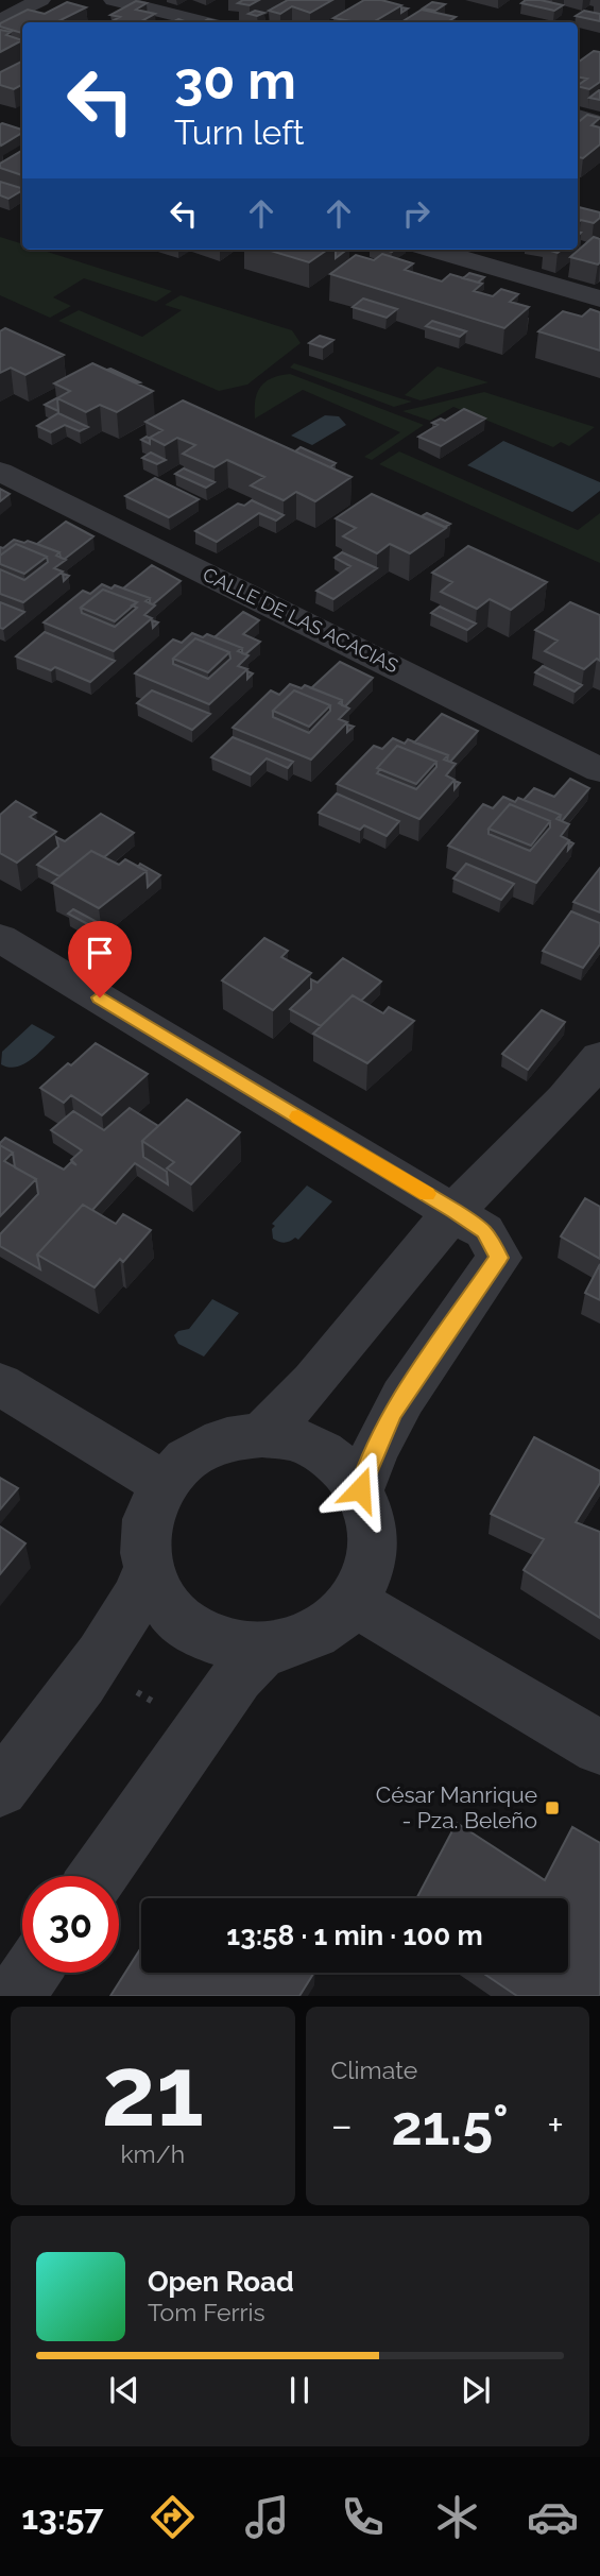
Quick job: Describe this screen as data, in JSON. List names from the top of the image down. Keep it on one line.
{"streets":{"street":["CALLE DE LAS ACACIAS"]},"places":{"transit":["César Manrique - Pza. Beleño"]},"page":{"turn":["30 m","Turn left"],"limit":"30","trip":"13:58 · 1 min · 100 m","tile":[["21","km/h"],"Climate"],"heat":["−","21.5°","+"],"song":["Open Road","Tom Ferris"],"tabs":"13:57"}}
